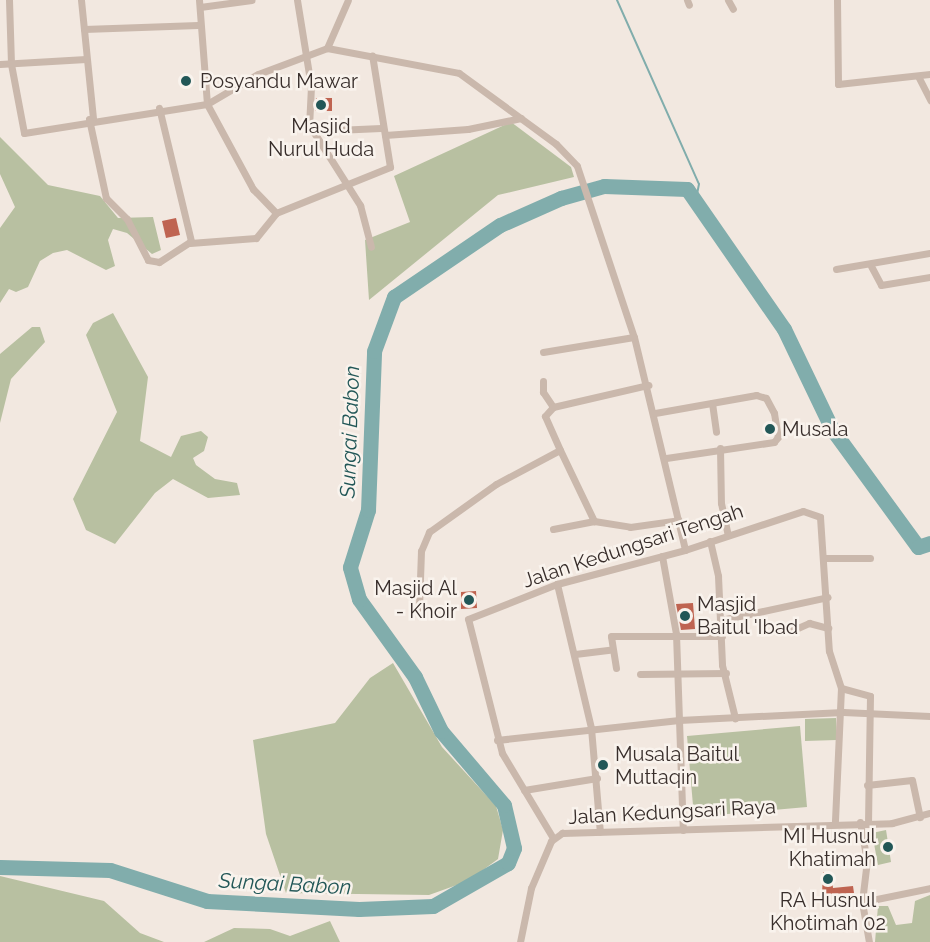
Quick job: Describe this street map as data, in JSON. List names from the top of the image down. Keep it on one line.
{"streets":{"street":["Jalan Kedungsari Tengah","Jalan Kedungsari Raya"]},"water":["Sungai Babon"],"places":["Posyandu Mawar","Masjid Nurul Huda","Musala","Masjid Al - Khoir","Masjid Baitul 'Ibad","Musala Baitul Muttaqin","MI Husnul Khatimah","RA Husnul Khotimah 02"]}
